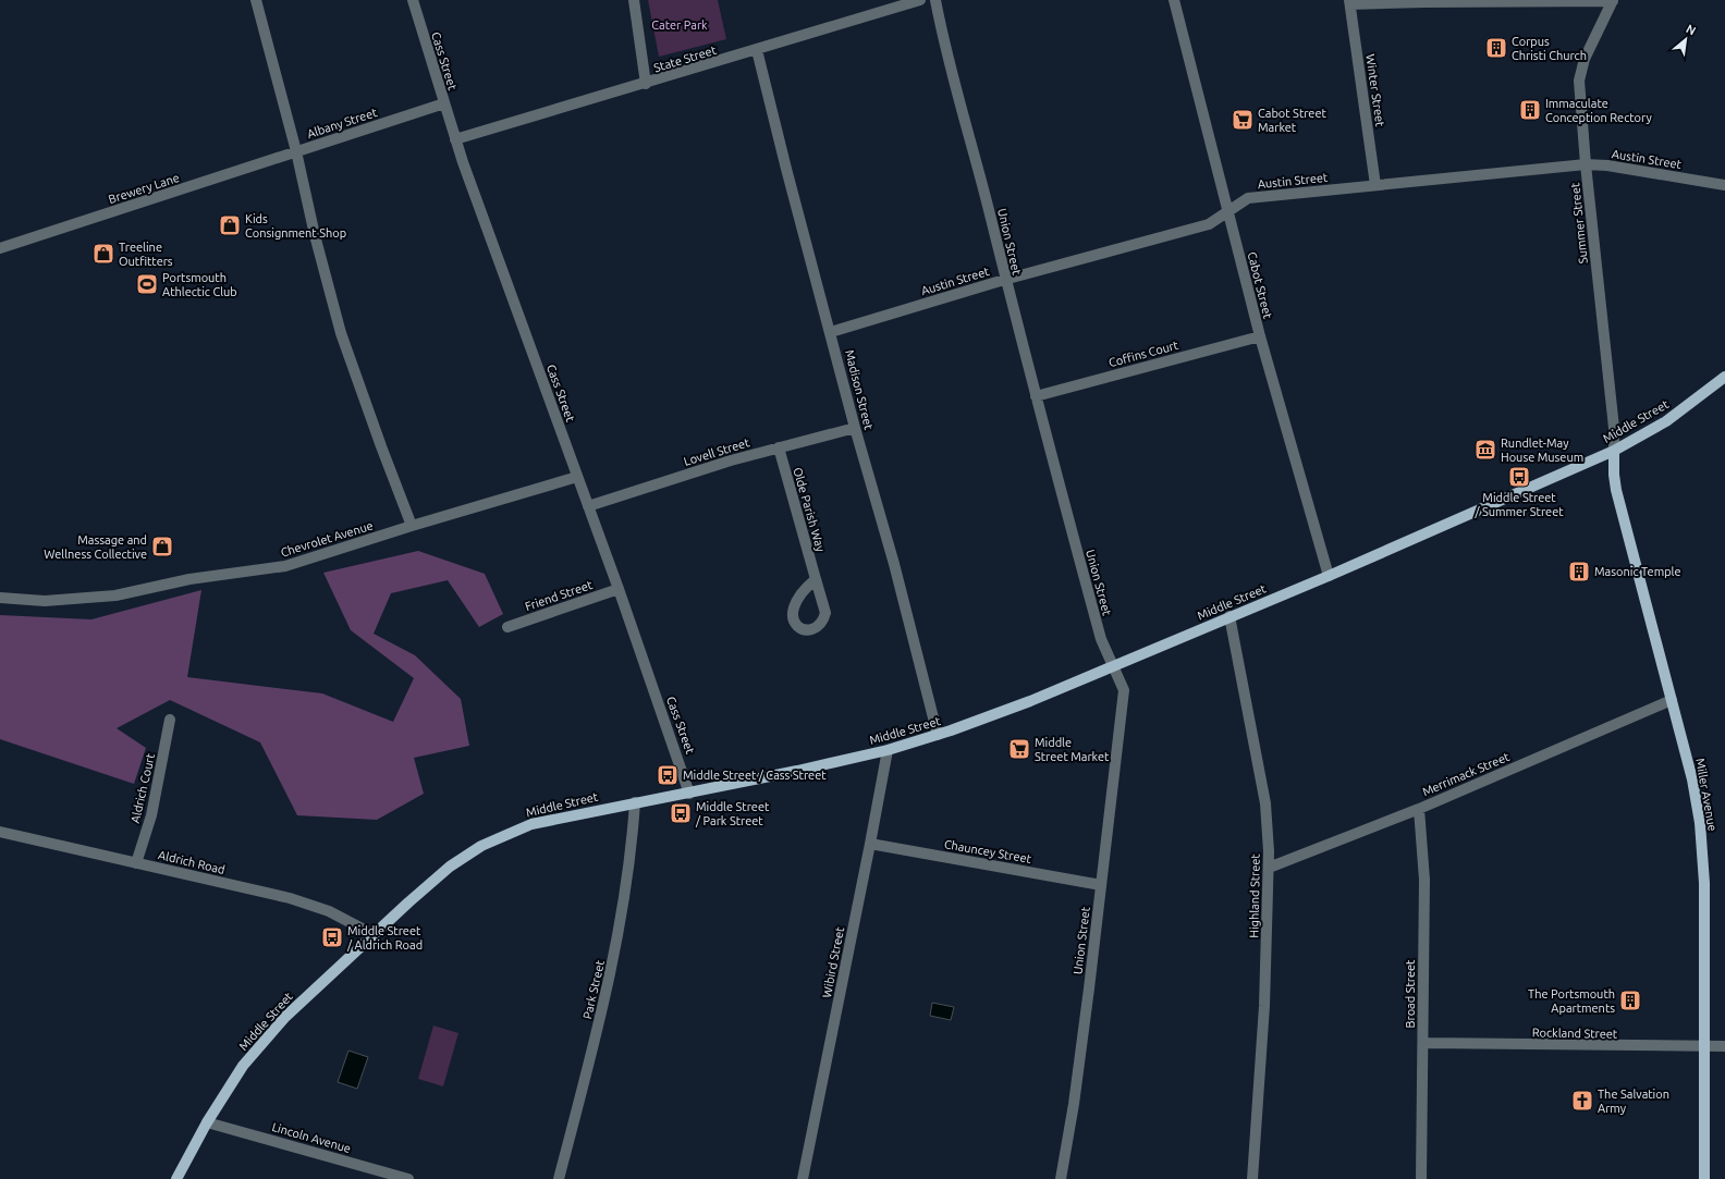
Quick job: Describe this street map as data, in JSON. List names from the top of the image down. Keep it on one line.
{"streets":{"main road":["Middle Street","Miller Avenue"],"street":["State Street","Cass Street","Winter Street","Albany Street","Austin Street","Brewery Lane","Summer Street","Union Street","Cabot Street","Coffins Court","Madison Street","Lovell Street","Olde Parish Way","Chevrolet Avenue","Friend Street","Merrimack Street","Aldrich Court","Chauncey Street","Aldrich Road","Highland Street","Wibird Street","Park Street","Broad Street","Rockland Street","Lincoln Avenue"]},"crossings":[["State Street","Cass Street"],["State Street","Madison Street"],["Cass Street","Albany Street"],["Cass Street","Middle Street"],["Cass Street","Lovell Street"],["Cass Street","Chevrolet Avenue"],["Cass Street","Friend Street"],["Winter Street","Austin Street"],["Albany Street","Brewery Lane"],["Austin Street","Summer Street"],["Austin Street","Union Street"],["Austin Street","Cabot Street"],["Austin Street","Madison Street"],["Summer Street","Middle Street"],["Summer Street","Miller Avenue"],["Union Street","Coffins Court"],["Union Street","Middle Street"],["Union Street","Chauncey Street"],["Cabot Street","Coffins Court"],["Cabot Street","Middle Street"],["Madison Street","Middle Street"],["Madison Street","Lovell Street"],["Middle Street","Miller Avenue"],["Middle Street","Aldrich Road"],["Middle Street","Highland Street"],["Middle Street","Wibird Street"],["Middle Street","Park Street"],["Middle Street","Lincoln Avenue"],["Lovell Street","Olde Parish Way"],["Merrimack Street","Miller Avenue"],["Merrimack Street","Highland Street"],["Merrimack Street","Broad Street"],["Aldrich Court","Aldrich Road"],["Miller Avenue","Rockland Street"],["Chauncey Street","Wibird Street"],["Broad Street","Rockland Street"]],"parks":["Cater Park"],"places":{"building":["Corpus Christi Church","Immaculate Conception Rectory","Masonic Temple","The Portsmouth Apartments"],"supermarket":["Cabot Street Market","Middle Street Market"],"shop":["Kids Consignment Shop","Treeline Outfitters","Massage and Wellness Collective"],"sports":["Portsmouth Athlectic Club"],"museum":["Rundlet-May House Museum"],"bus stop":["Middle Street / Summer Street","Middle Street / Cass Street","Middle Street / Park Street","Middle Street / Aldrich Road"],"church":["The Salvation Army"]},"north":"top right"}
